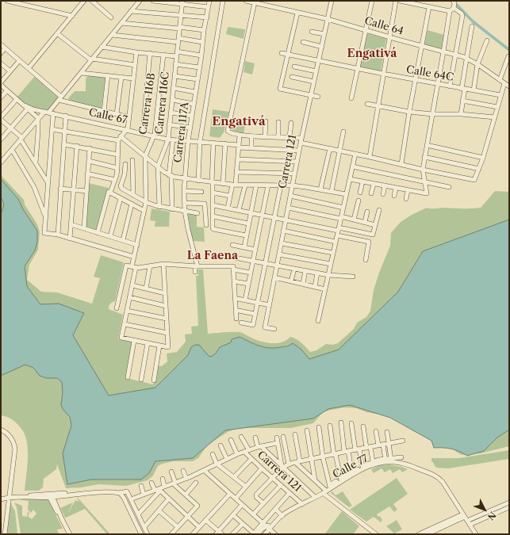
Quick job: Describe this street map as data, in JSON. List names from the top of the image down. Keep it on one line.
{"streets":{"street":["Calle 64","Calle 64C","Carrera 116C","Carrera 116B","Calle 67","Carrera 117A","Carrera 121","Calle 77"]},"crossings":[["Calle 64","Carrera 121"],["Calle 64C","Carrera 121"],["Carrera 116C","Calle 67"],["Carrera 116B","Calle 67"],["Calle 67","Carrera 117A"],["Calle 67","Carrera 121"],["Carrera 121","Calle 77"]],"districts":["Engativá","Engativá","La Faena"],"north":"bottom right"}
